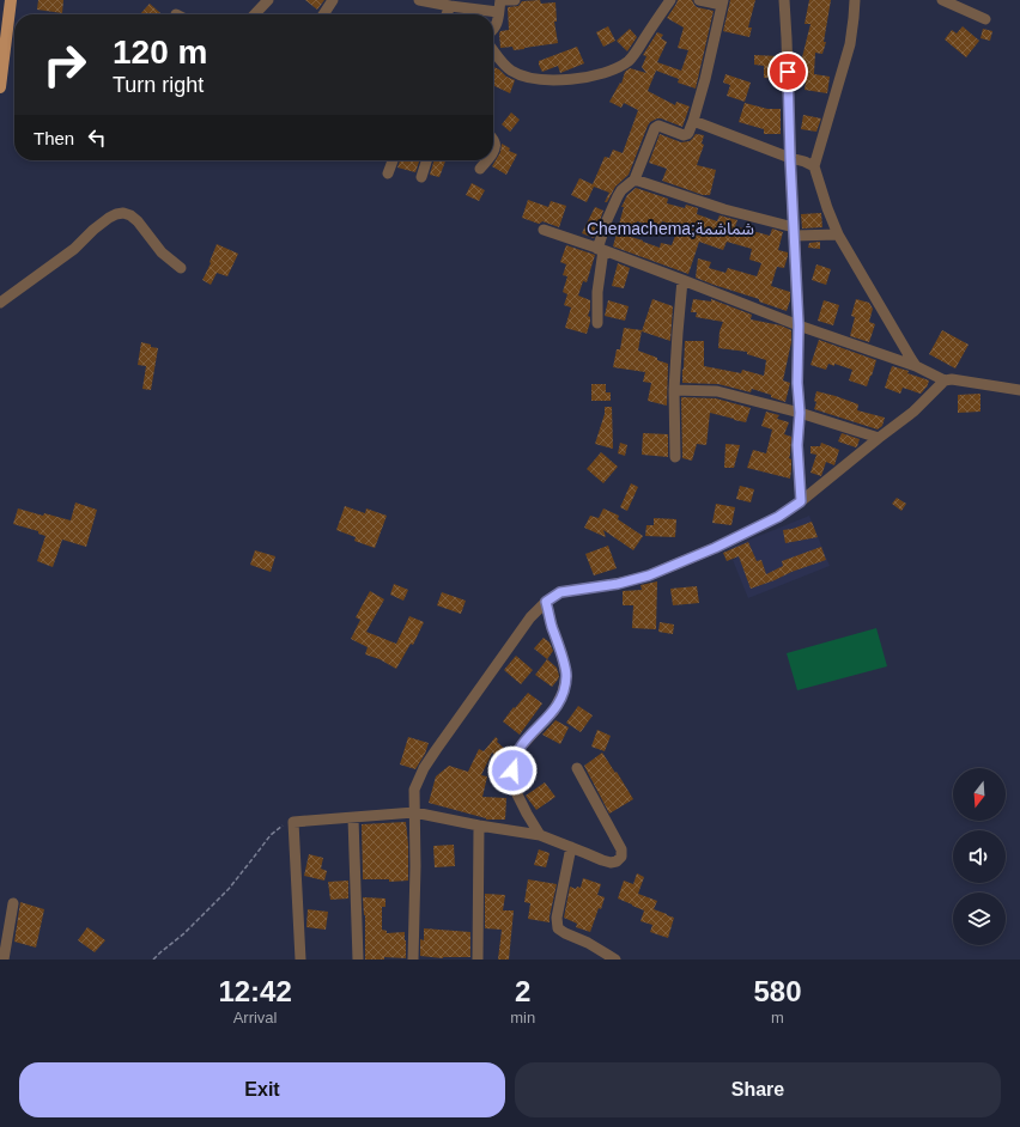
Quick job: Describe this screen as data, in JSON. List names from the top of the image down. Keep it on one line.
{"districts":["Chemachema;شماشمة"],"north":"bottom","page":{"turn":["120 m","Turn right"],"then":"Then","eta":["12:42","Arrival","2","min","580","m"],"buttons":["Exit","Share"]}}
